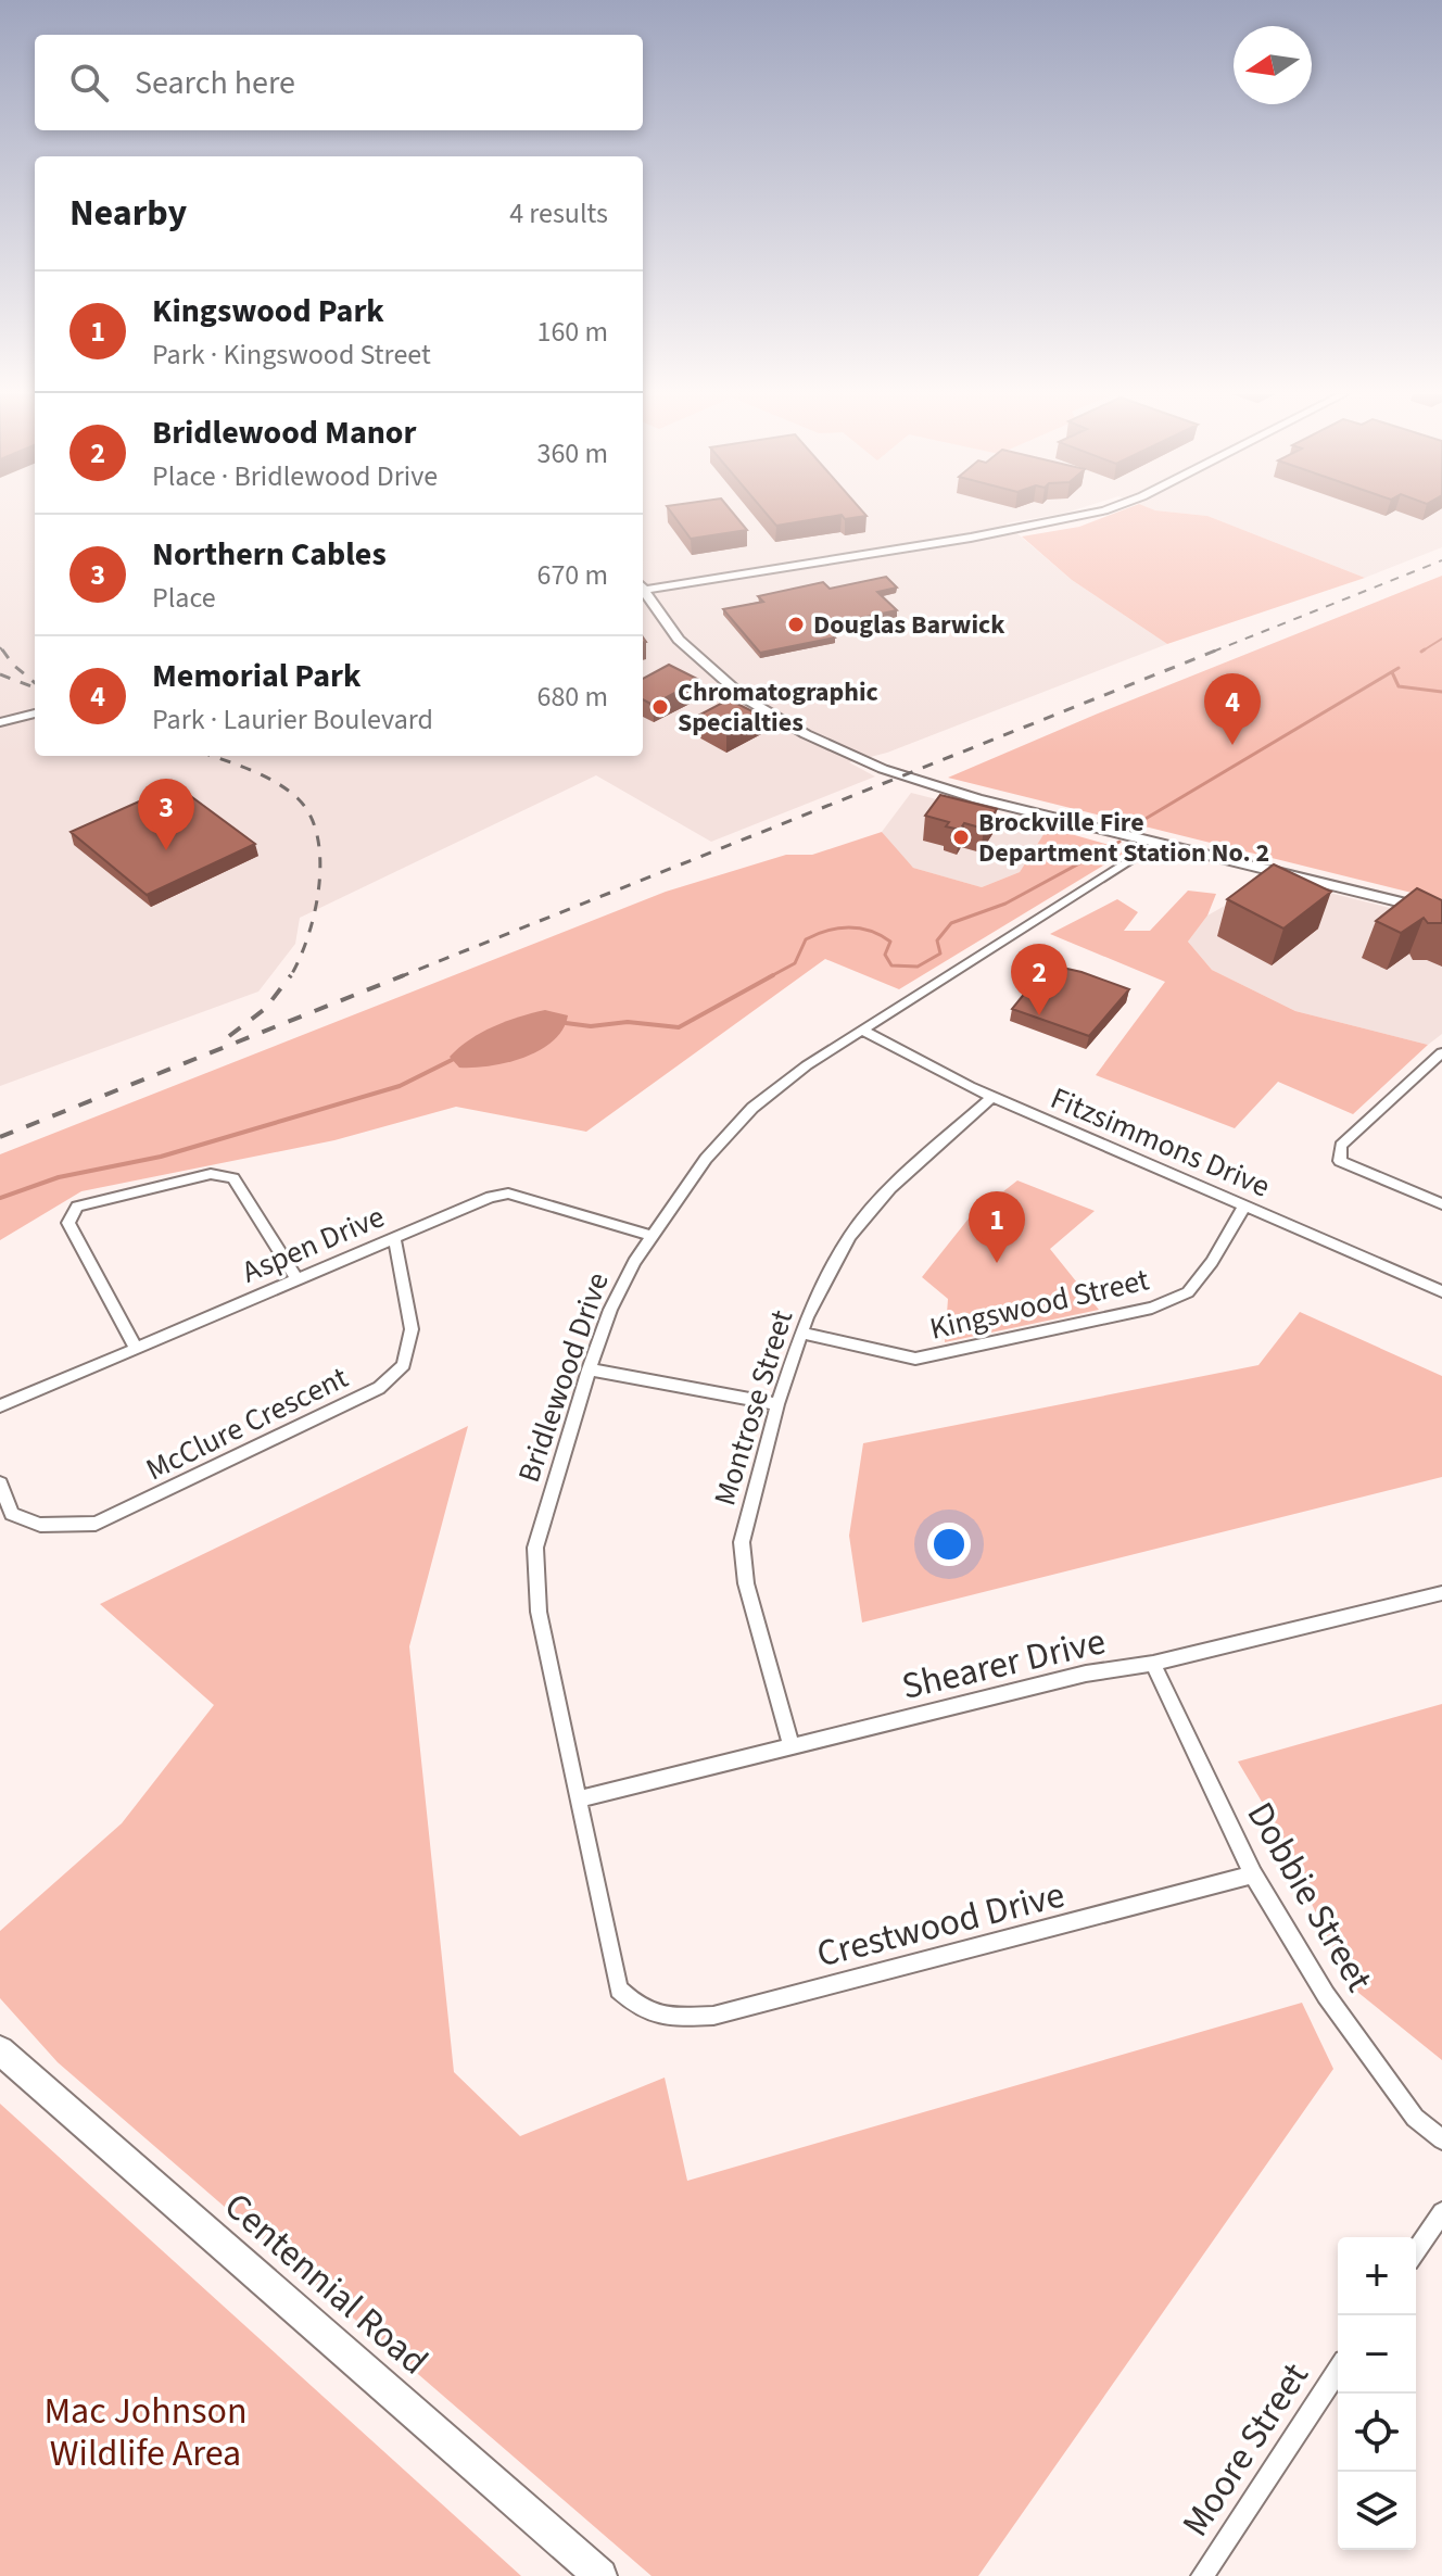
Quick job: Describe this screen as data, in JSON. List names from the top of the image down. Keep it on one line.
{"streets":{"main road":["Centennial Road"],"street":["Fitzsimmons Drive","Aspen Drive","Kingswood Street","Bridlewood Drive","Montrose Street","McClure Crescent","Shearer Drive","Dobbie Street","Crestwood Drive","Moore Street"]},"crossings":[["Fitzsimmons Drive","Kingswood Street"],["Fitzsimmons Drive","Bridlewood Drive"],["Fitzsimmons Drive","Montrose Street"],["Aspen Drive","Bridlewood Drive"],["Aspen Drive","McClure Crescent"],["Kingswood Street","Montrose Street"],["Bridlewood Drive","Shearer Drive"],["Bridlewood Drive","Crestwood Drive"],["Montrose Street","Shearer Drive"],["Shearer Drive","Dobbie Street"],["Dobbie Street","Crestwood Drive"]],"parks":["Mac Johnson Wildlife Area"],"places":["Douglas Barwick","Chromatographic Specialties","Brockville Fire Department Station No. 2"],"north":"left","page":{"search":"Search here","heading":["Nearby","4 results"],"list":[{"mark":"1","name":"Kingswood Park","note":"Park · Kingswood Street","value":"160 m"},{"mark":"2","name":"Bridlewood Manor","note":"Place · Bridlewood Drive","value":"360 m"},{"mark":"3","name":"Northern Cables","note":"Place","value":"670 m"},{"mark":"4","name":"Memorial Park","note":"Park · Laurier Boulevard","value":"680 m"}],"pins":["4","3","2","1"],"map_buttons":["+","−"]}}
